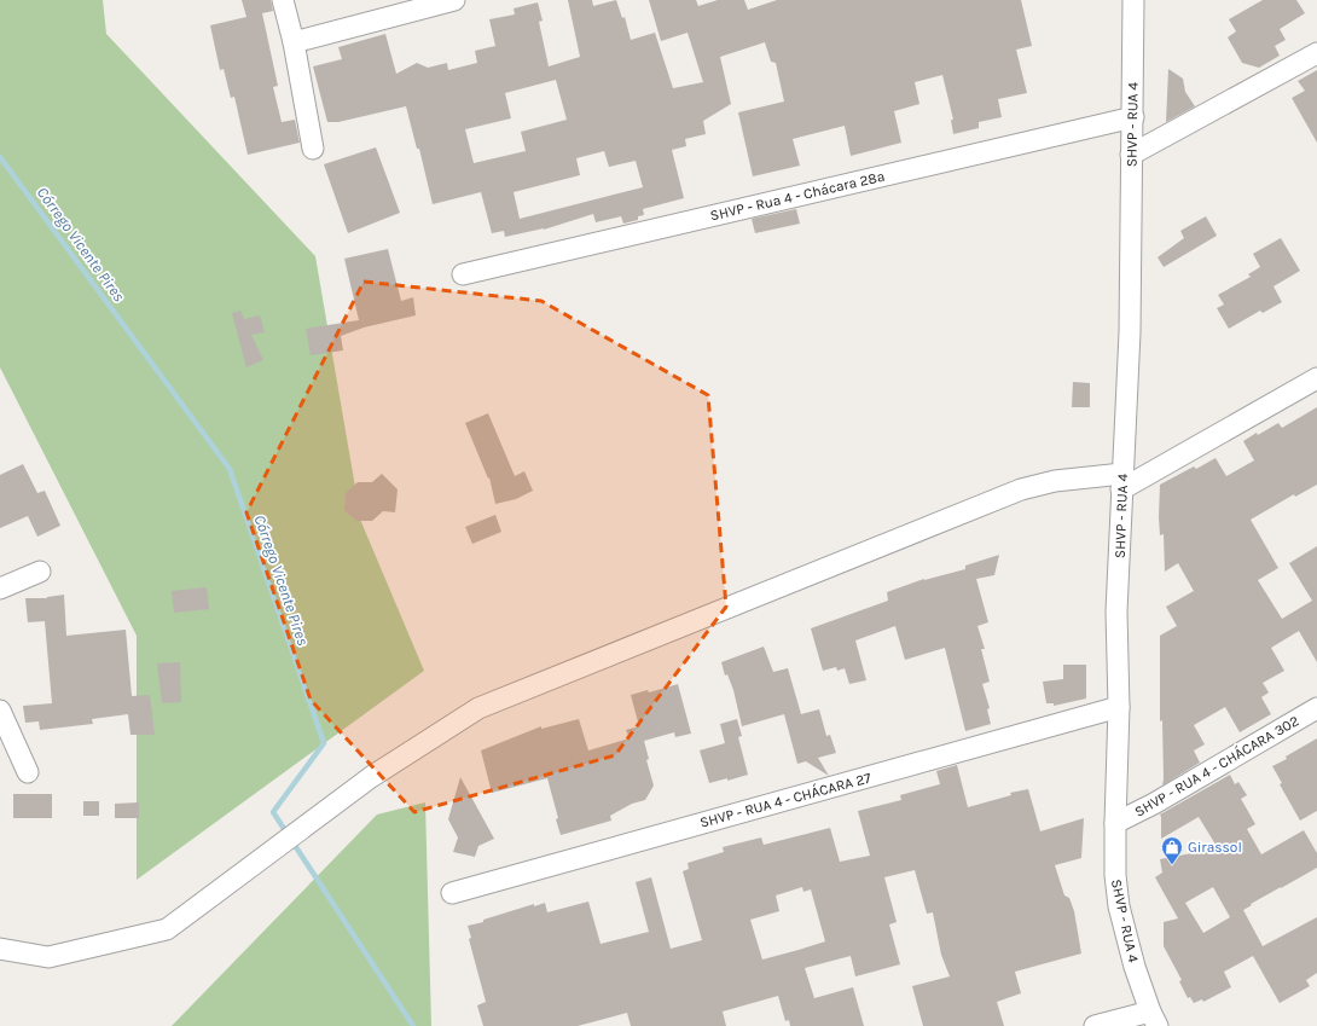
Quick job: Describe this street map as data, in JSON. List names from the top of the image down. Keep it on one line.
{"streets":{"street":["SHVP - RUA 4","SHVP - Rua 4 - Chácara 28ª","SHVP - RUA 4 - CHÁCARA 302","SHVP - RUA 4 - CHÁCARA 27"]},"crossings":[["SHVP - RUA 4","SHVP - Rua 4 - Chácara 28ª"],["SHVP - RUA 4","SHVP - RUA 4 - CHÁCARA 302"],["SHVP - RUA 4","SHVP - RUA 4 - CHÁCARA 27"]],"water":["Córrego Vicente Pires"],"places":{"shop":["Girassol"]}}
